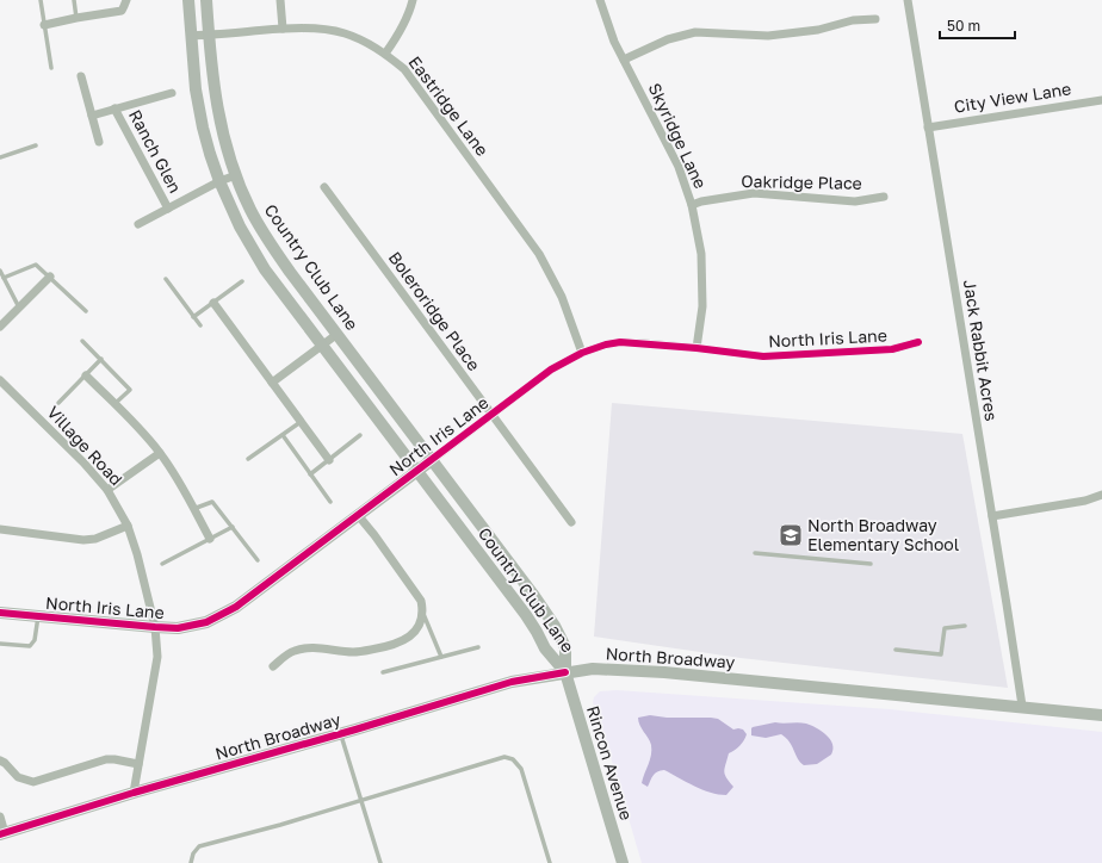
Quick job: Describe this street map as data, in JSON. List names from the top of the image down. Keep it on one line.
{"streets":{"main road":["Country Club Lane","North Iris Lane","North Broadway","Rincon Avenue"],"street":["City View Lane","Eastridge Lane","Skyridge Lane","Ranch Glen","Oakridge Place","Boleroridge Place","Jack Rabbit Acres","Village Road"]},"crossings":[["City View Lane","Jack Rabbit Acres"],["Eastridge Lane","Country Club Lane"],["Eastridge Lane","North Iris Lane"],["Skyridge Lane","Oakridge Place"],["Skyridge Lane","North Iris Lane"],["Ranch Glen","Country Club Lane"],["Country Club Lane","North Iris Lane"],["Country Club Lane","North Broadway"],["Country Club Lane","Rincon Avenue"],["Boleroridge Place","North Iris Lane"],["North Iris Lane","Village Road"],["Jack Rabbit Acres","North Broadway"],["Village Road","North Broadway"],["North Broadway","Rincon Avenue"]],"places":{"school or university":["North Broadway Elementary School"]},"scale_bar":"50 m"}
